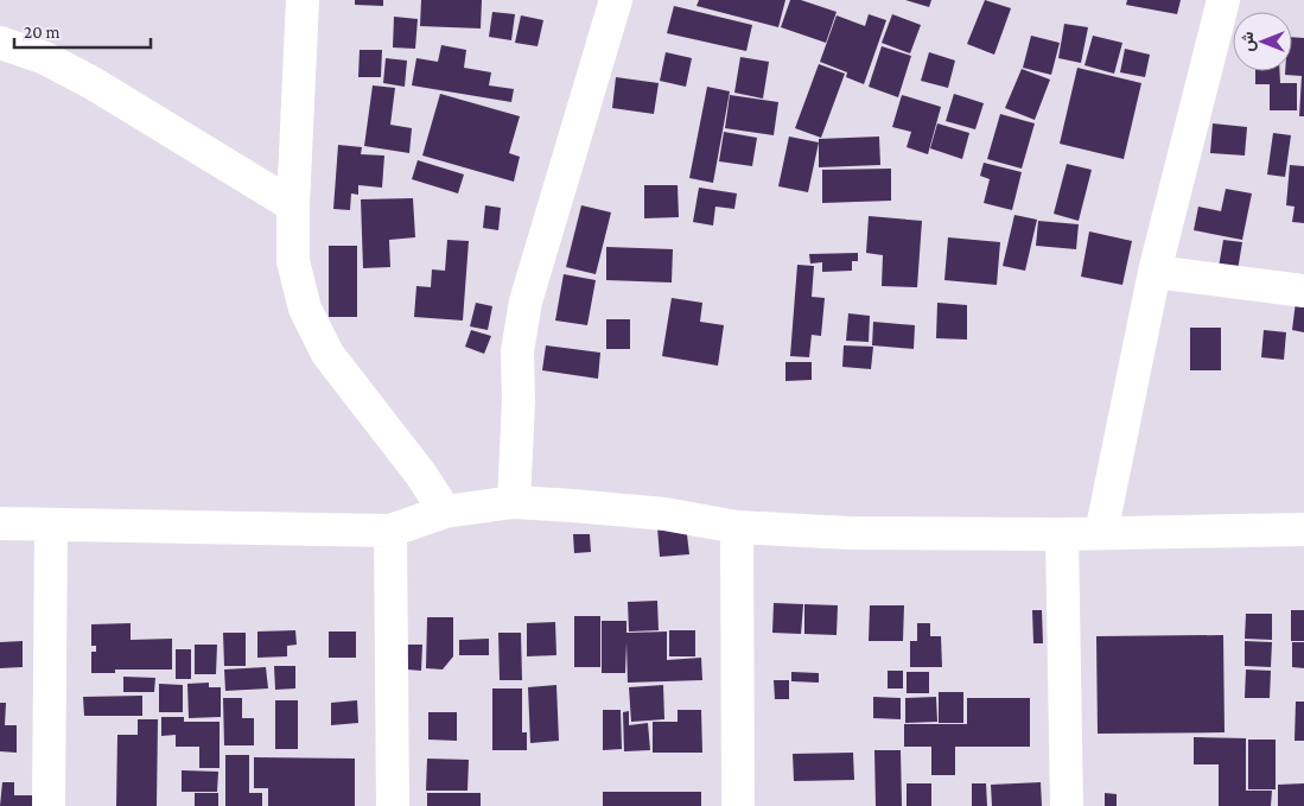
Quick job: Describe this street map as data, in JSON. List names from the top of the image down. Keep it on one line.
{"scale_bar":"20 m","north":"left"}
